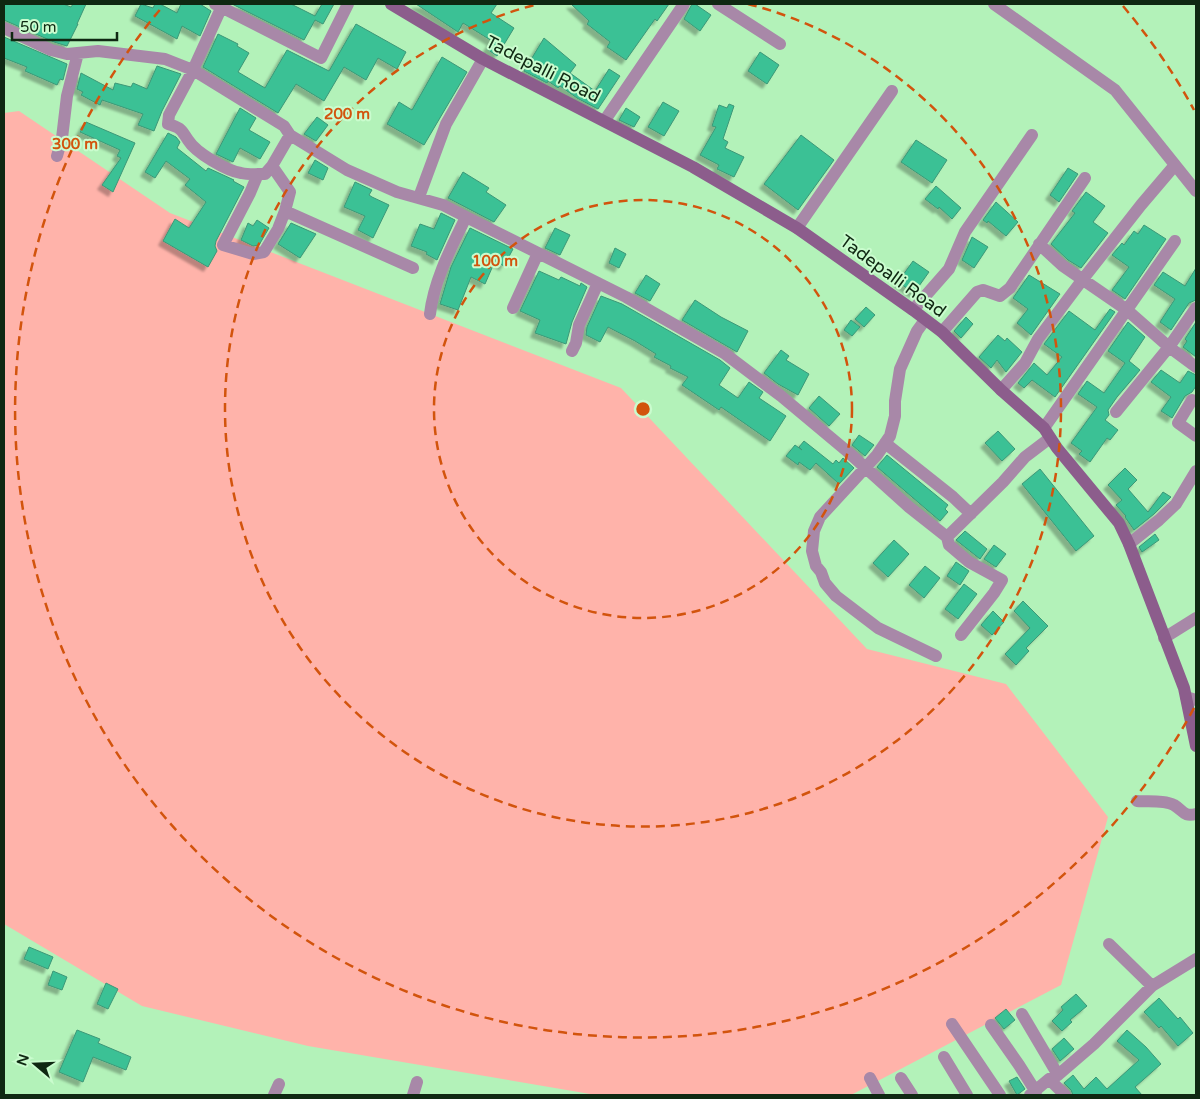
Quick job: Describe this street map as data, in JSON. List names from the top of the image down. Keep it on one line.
{"streets":{"street":["Tadepalli Road"]},"scale_bar":"50 m","north":"left","rings":["200 m","300 m","100 m"]}
